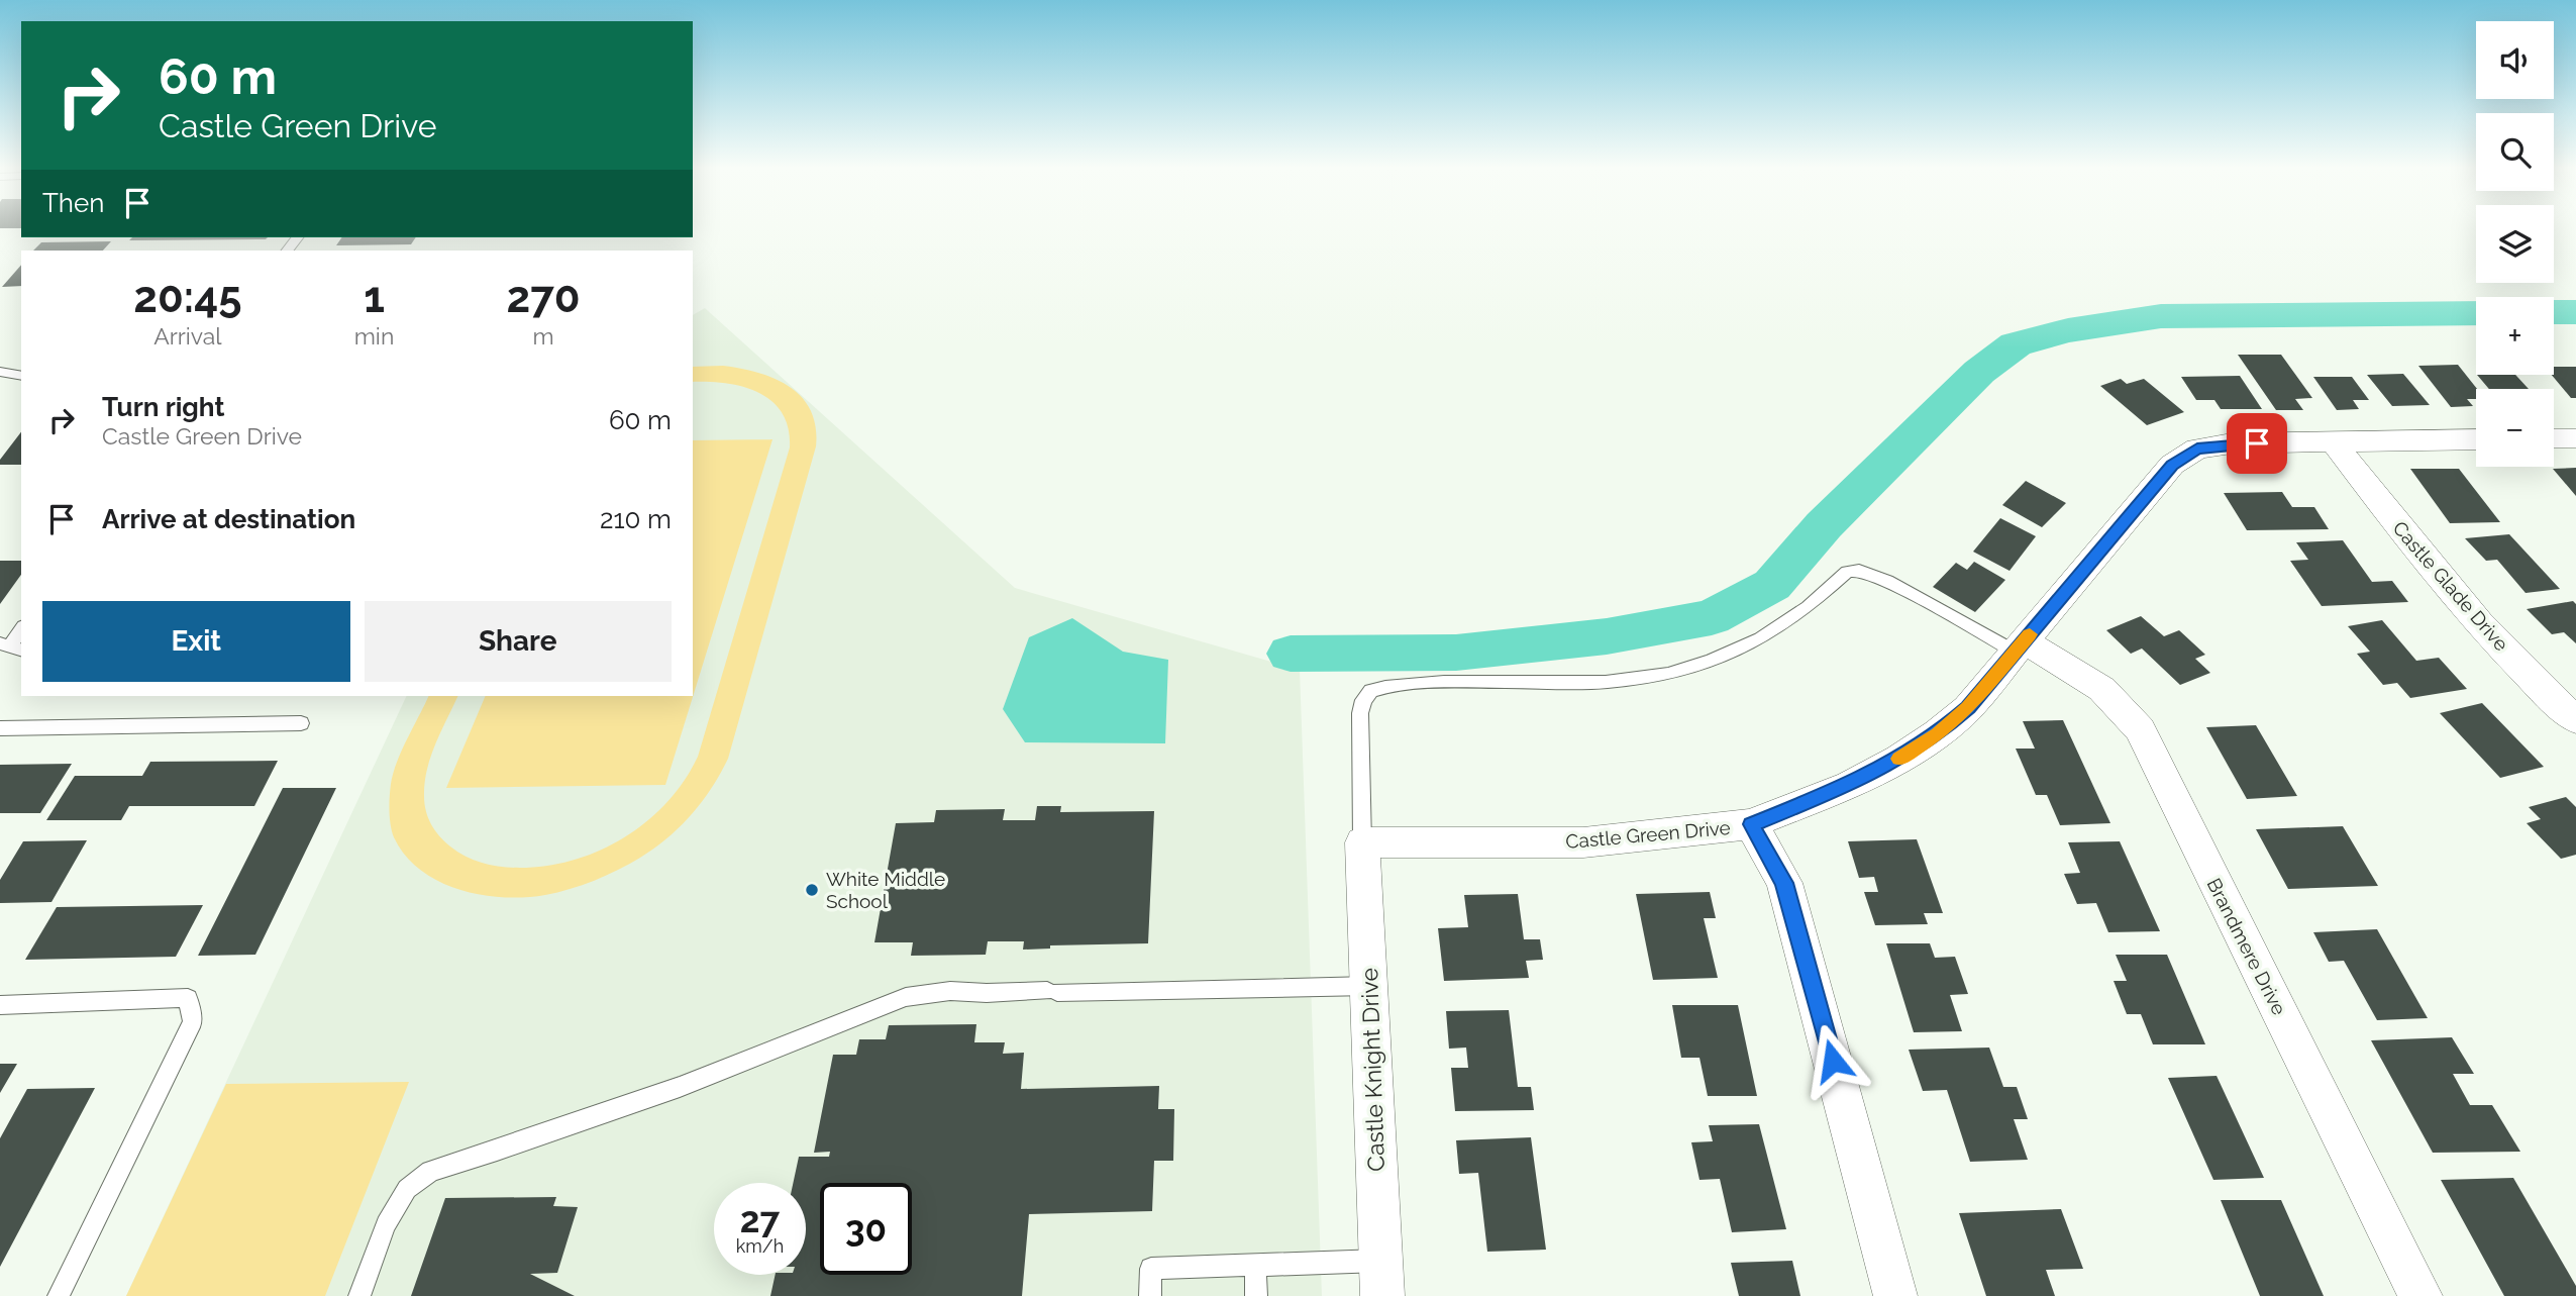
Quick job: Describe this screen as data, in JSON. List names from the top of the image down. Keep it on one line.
{"streets":{"street":["Castle Glade Drive","Castle Green Drive","Brandmere Drive","Castle Knight Drive"]},"crossings":[["Castle Glade Drive","Castle Green Drive"],["Castle Green Drive","Brandmere Drive"],["Castle Green Drive","Castle Knight Drive"]],"places":["White Middle School"],"page":{"map_buttons":["+","−"],"turn":["60 m","Castle Green Drive"],"then":"Then","eta":["20:45","Arrival","1","min","270","m"],"list":[{"name":"Turn right","note":"Castle Green Drive","value":"60 m"},{"name":"Arrive at destination","value":"210 m"}],"buttons":["Exit","Share"],"speed":"27 km/h","limit":"30"}}
